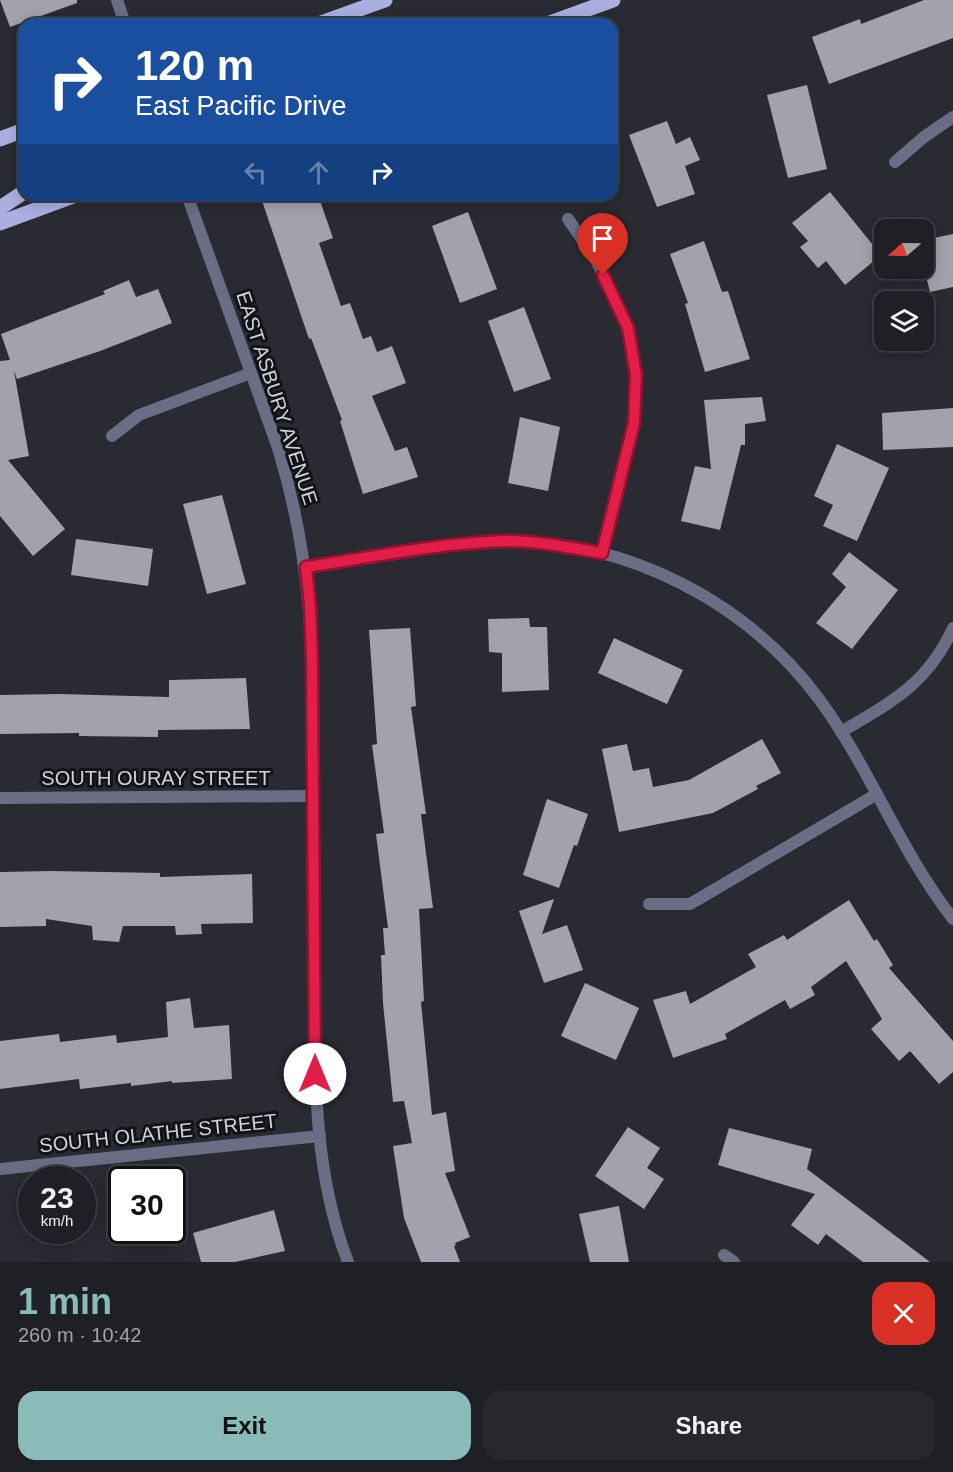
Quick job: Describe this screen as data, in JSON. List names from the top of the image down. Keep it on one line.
{"streets":{"street":["EAST ASBURY AVENUE","SOUTH OURAY STREET","SOUTH OLATHE STREET"]},"crossings":[["EAST ASBURY AVENUE","SOUTH OURAY STREET"],["EAST ASBURY AVENUE","SOUTH OLATHE STREET"]],"north":"left","page":{"turn":["120 m","East Pacific Drive"],"speed":"23 km/h","limit":"30","heading":["1 min","260 m · 10:42"],"buttons":["Exit","Share"]}}
